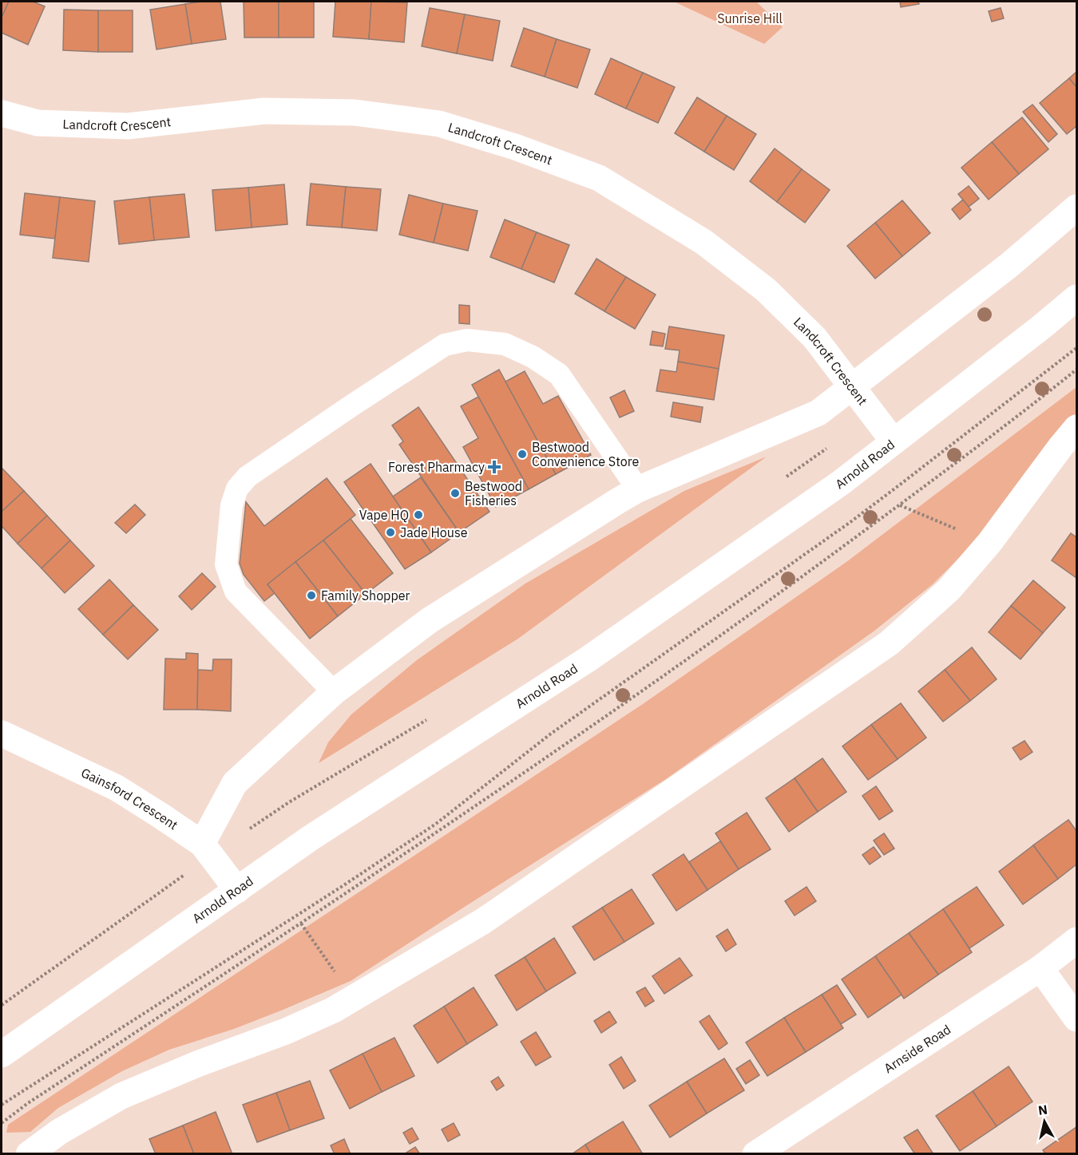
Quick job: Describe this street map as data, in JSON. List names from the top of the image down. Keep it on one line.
{"streets":{"street":["Landcroft Crescent","Arnold Road","Gainsford Crescent","Arnside Road"]},"crossings":[["Landcroft Crescent","Arnold Road"],["Arnold Road","Gainsford Crescent"]],"parks":["Sunrise Hill"],"places":{"other":["Bestwood Convenience Store","Bestwood Fisheries","Vape HQ","Jade House","Family Shopper"],"health":["Forest Pharmacy"]},"north":"top"}
